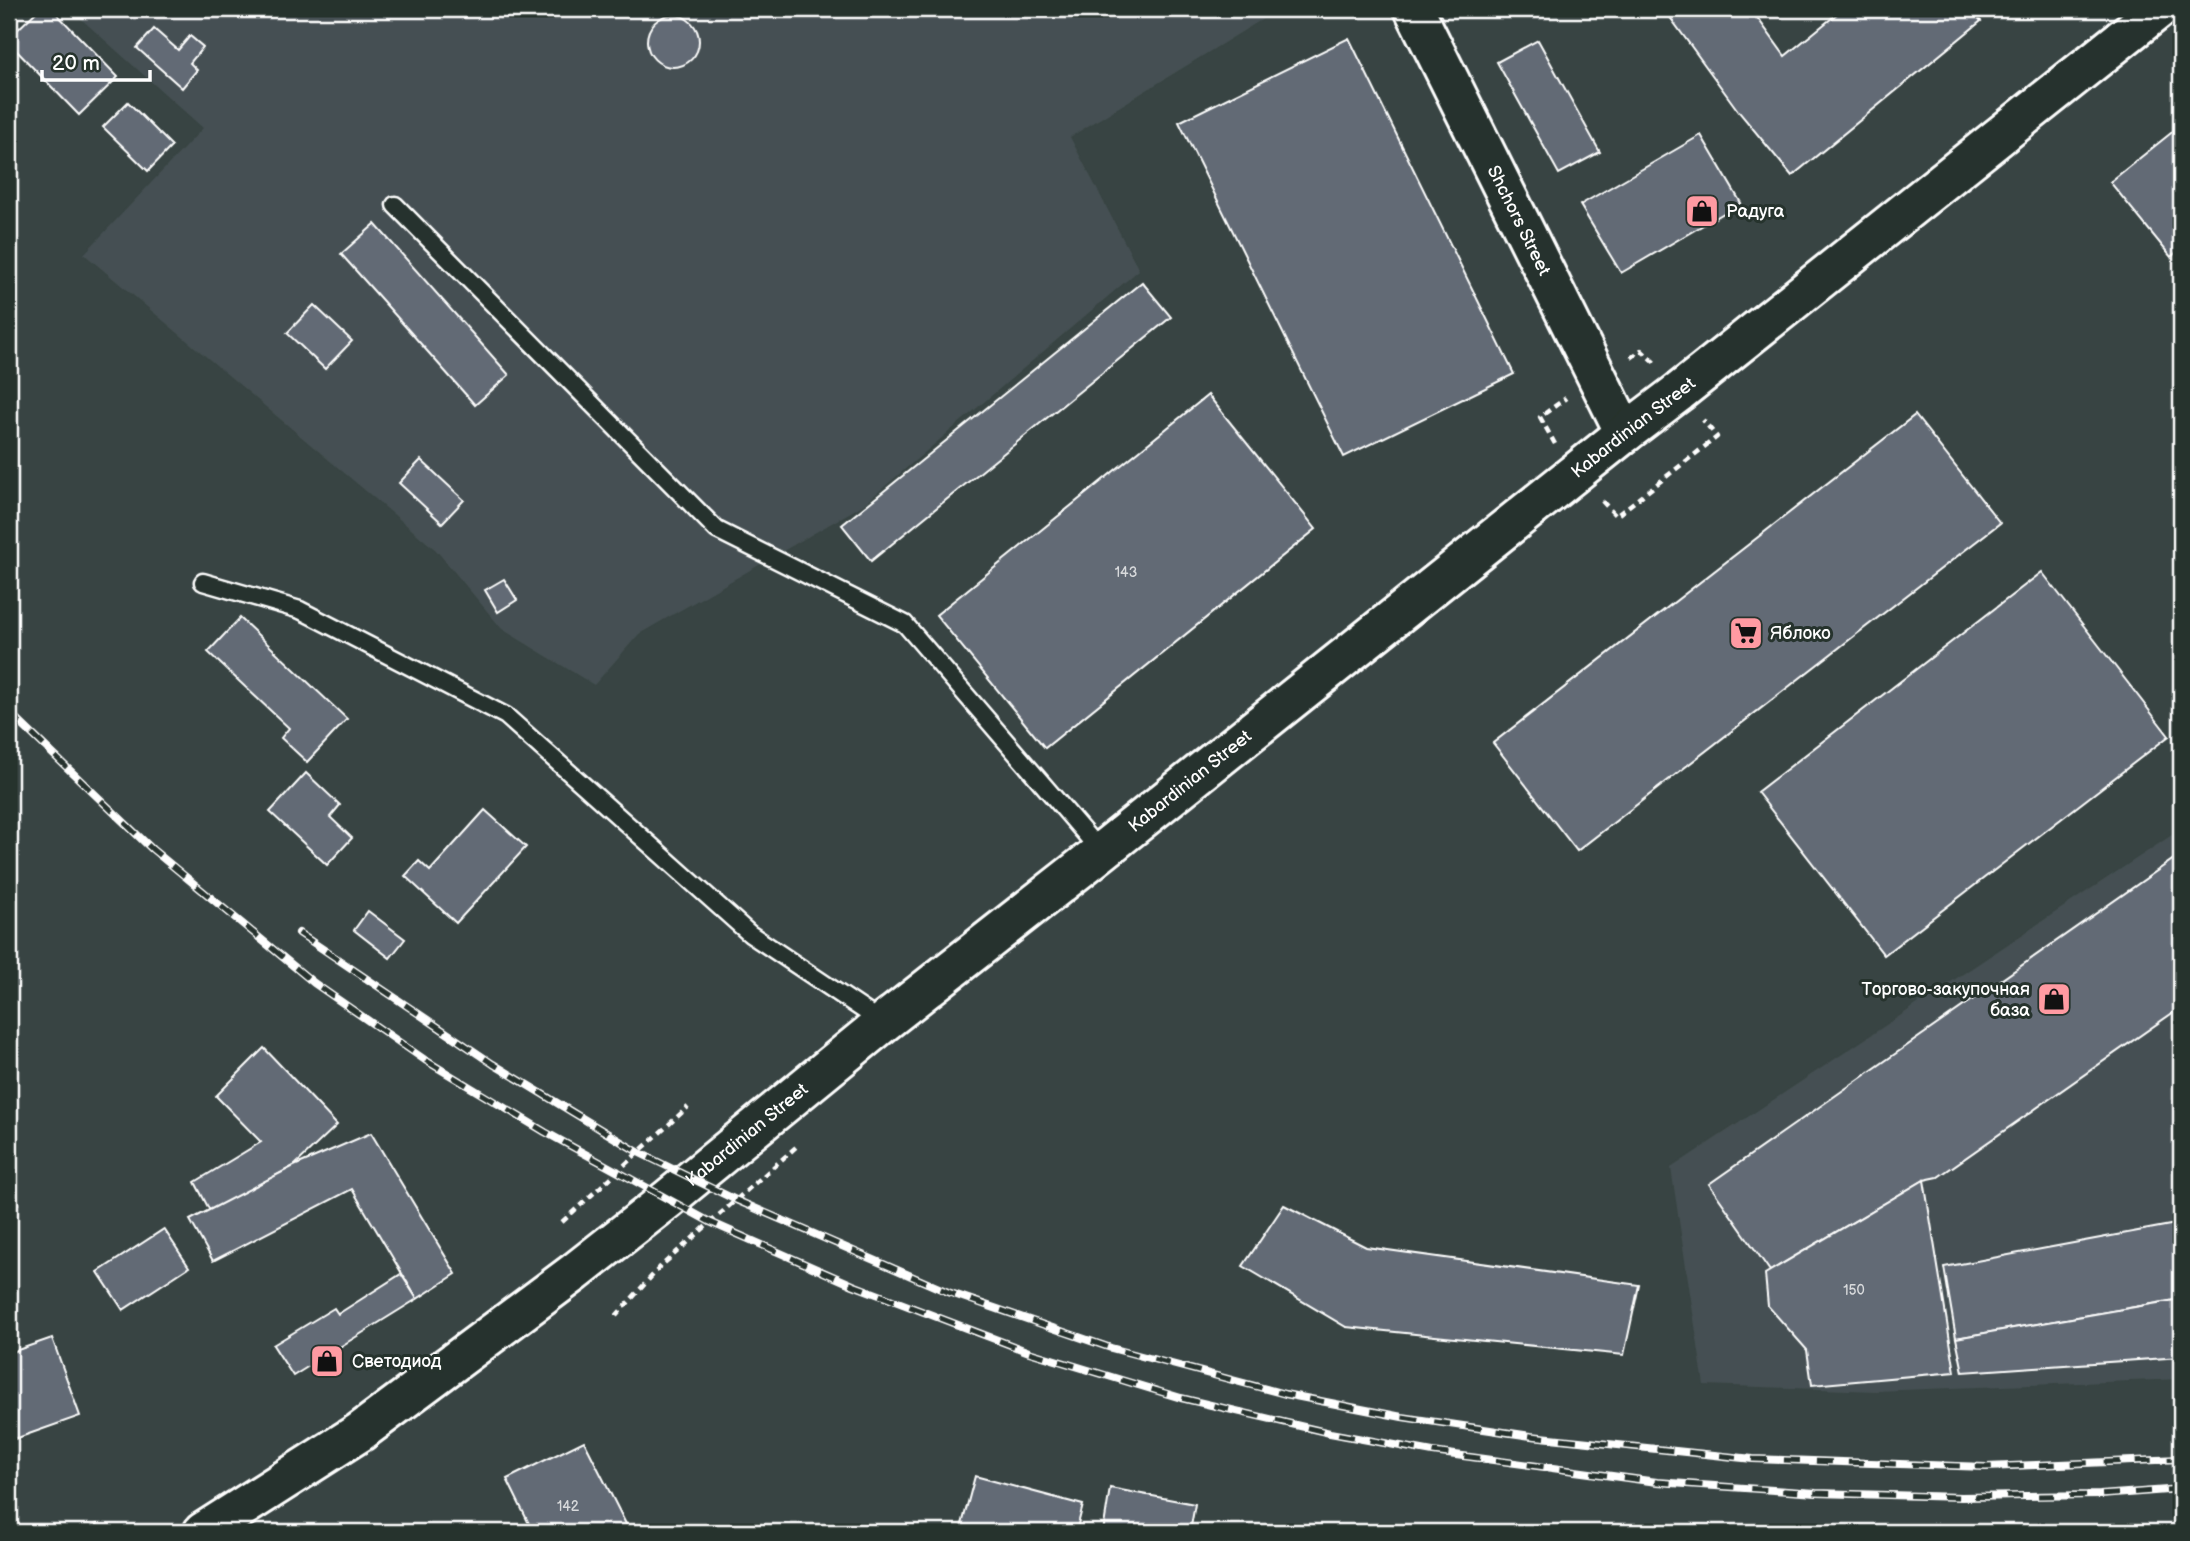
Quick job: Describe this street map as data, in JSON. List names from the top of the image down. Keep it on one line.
{"streets":{"main road":["Shchors Street","Kabardinian Street"]},"crossings":[["Shchors Street","Kabardinian Street"]],"places":{"shop":["Радуга","Торгово-закупочная база","Светодиод"],"supermarket":["Яблоко"]},"house_numbers":["143","150","142"],"scale_bar":"20 m"}
